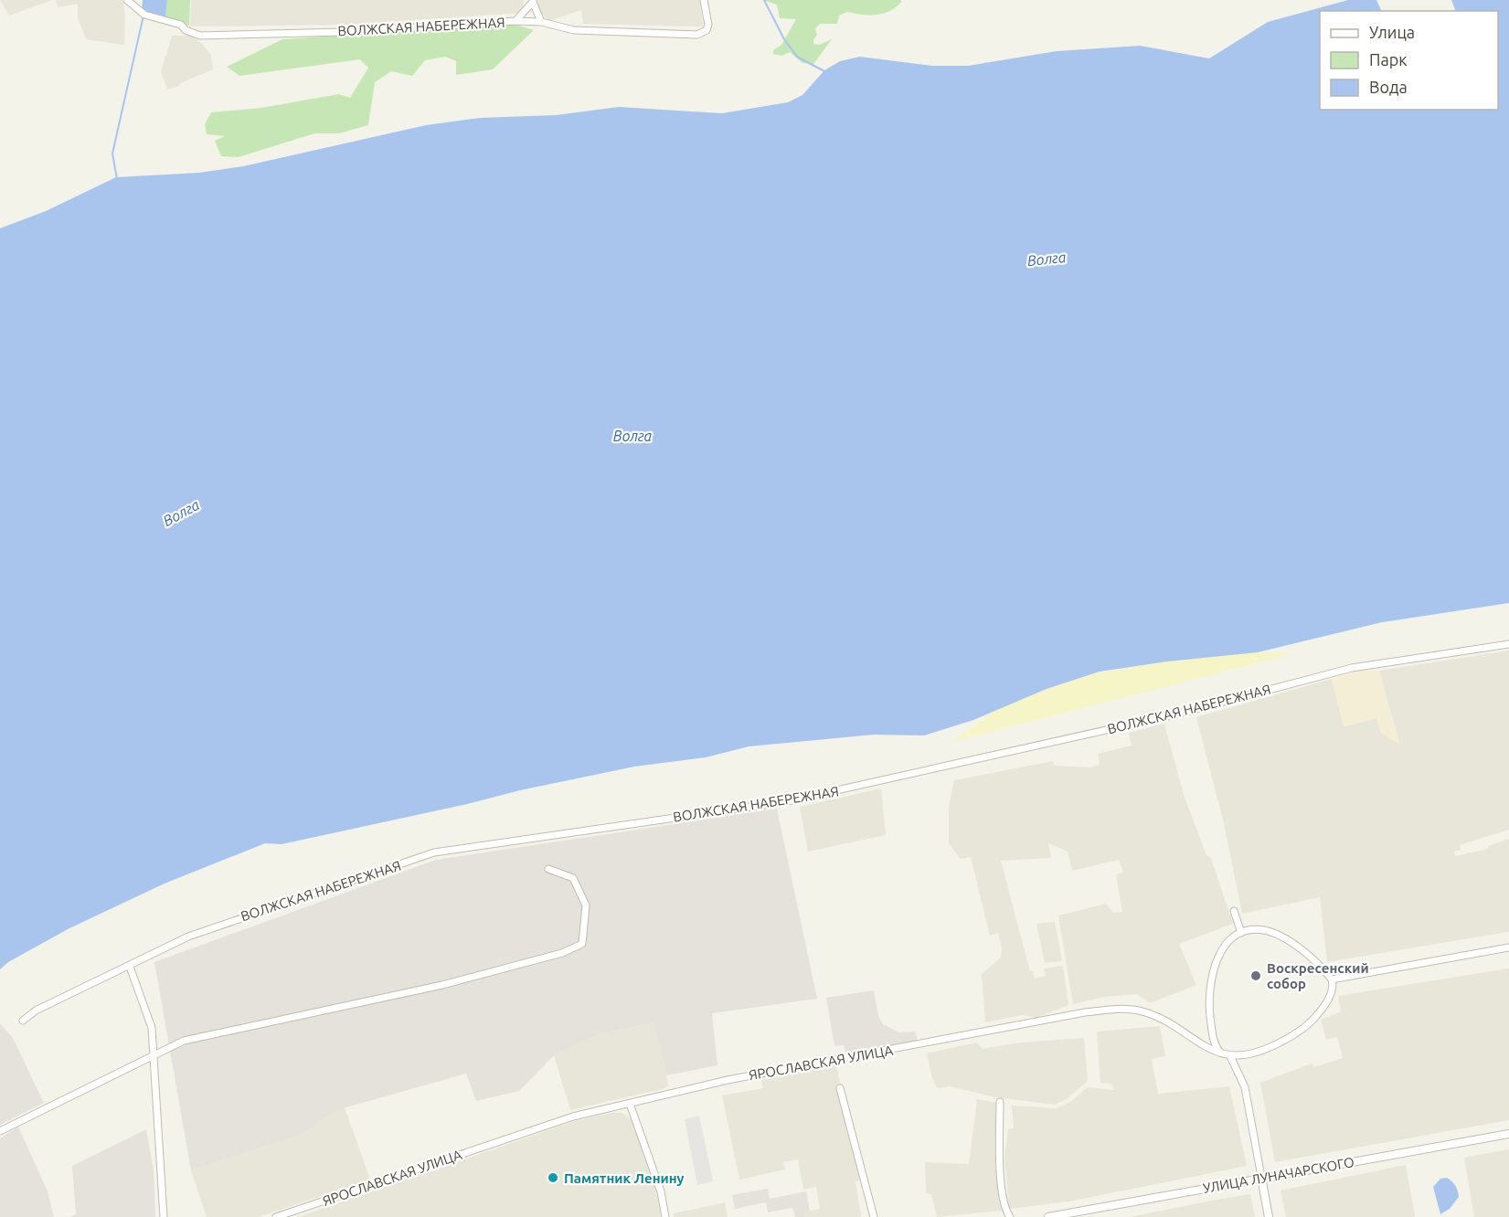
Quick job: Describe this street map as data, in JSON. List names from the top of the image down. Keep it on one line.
{"streets":{"street":["ВОЛЖСКАЯ НАБЕРЕЖНАЯ","ЯРОСЛАВСКАЯ УЛИЦА","УЛИЦА ЛУНАЧАРСКОГО"]},"water":["Волга"],"places":["Воскресенский собор","Памятник Ленину"],"legend":["Улица","Парк","Вода"]}
